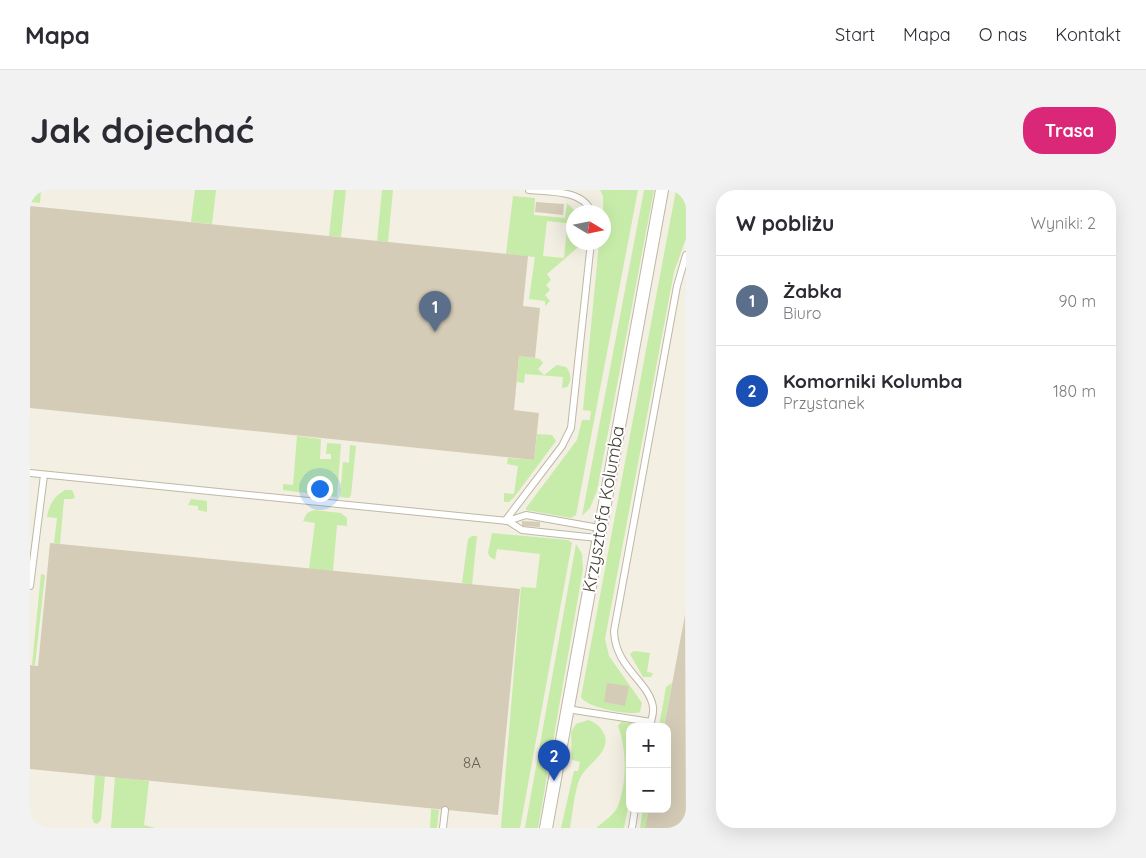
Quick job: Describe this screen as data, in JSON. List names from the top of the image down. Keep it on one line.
{"streets":{"street":["Krzysztofa Kolumba"]},"house_numbers":["8A"],"north":"right","page":{"header":"Mapa","nav":["Start","Mapa","O nas","Kontakt"],"buttons":"Trasa","title":"Jak dojechać","heading":["W pobliżu","Wyniki: 2"],"list":[{"mark":"1","name":"Żabka","note":"Biuro","value":"90 m"},{"mark":"2","name":"Komorniki Kolumba","note":"Przystanek","value":"180 m"}],"pins":["1","2"],"map_buttons":["+","−"]}}
